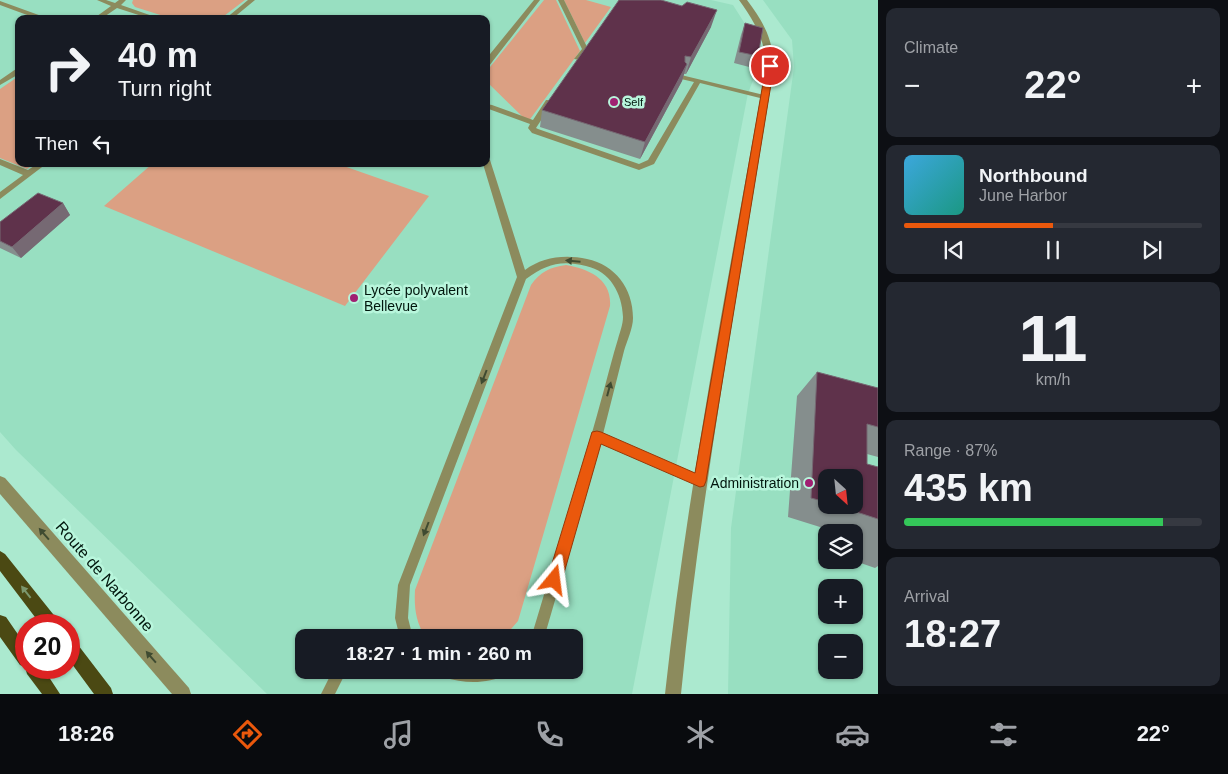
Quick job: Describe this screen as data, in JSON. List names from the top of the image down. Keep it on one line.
{"streets":{"street":["Route de Narbonne"]},"one_way":["Route de Narbonne"],"places":["Self","Lycée polyvalent Bellevue","Administration"],"north":"bottom right","page":{"tile":["Climate",["11","km/h"],["Range · 87%","435 km"],["Arrival","18:27"]],"turn":["40 m","Turn right"],"heat":["−","22°","+"],"then":"Then","song":["Northbound","June Harbor"],"map_buttons":["+","−"],"limit":"20","trip":"18:27 · 1 min · 260 m","tabs":["18:26","22°"]}}
